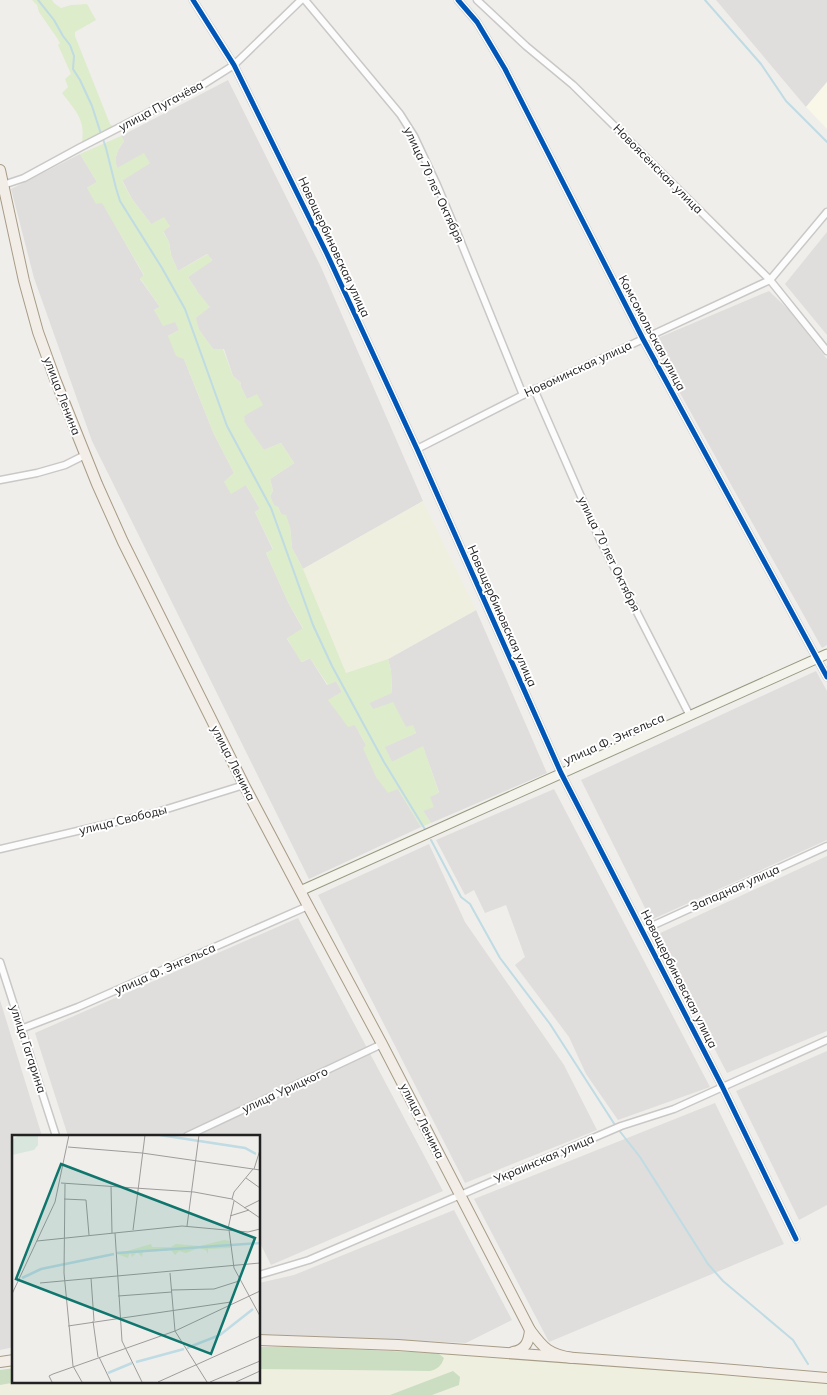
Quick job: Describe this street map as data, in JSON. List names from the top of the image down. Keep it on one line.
{"streets":{"main road":["улица Ленина","улица Ф. Энгельса"],"street":["улица Пугачёва","Новоясенская улица","улица 70 лет Октября","Новощербиновская улица","Комсомольская улица","Новоминская улица","улица Свободы","Западная улица","улица Гагарина","улица Урицкого","Украинская улица"]},"crossings":[["улица Пугачёва","Новощербиновская улица"],["улица Пугачёва","улица Ленина"],["Новоясенская улица","Новоминская улица"],["улица 70 лет Октября","Новоминская улица"],["улица 70 лет Октября","улица Ф. Энгельса"],["Новощербиновская улица","Новоминская улица"],["Новощербиновская улица","улица Ф. Энгельса"],["Новощербиновская улица","Западная улица"],["Новощербиновская улица","Украинская улица"],["Комсомольская улица","Новоминская улица"],["Комсомольская улица","улица Ф. Энгельса"],["улица Ленина","улица Ф. Энгельса"],["улица Ленина","улица Свободы"],["улица Ленина","улица Урицкого"],["улица Ленина","Украинская улица"],["улица Ф. Энгельса","улица Гагарина"]]}
